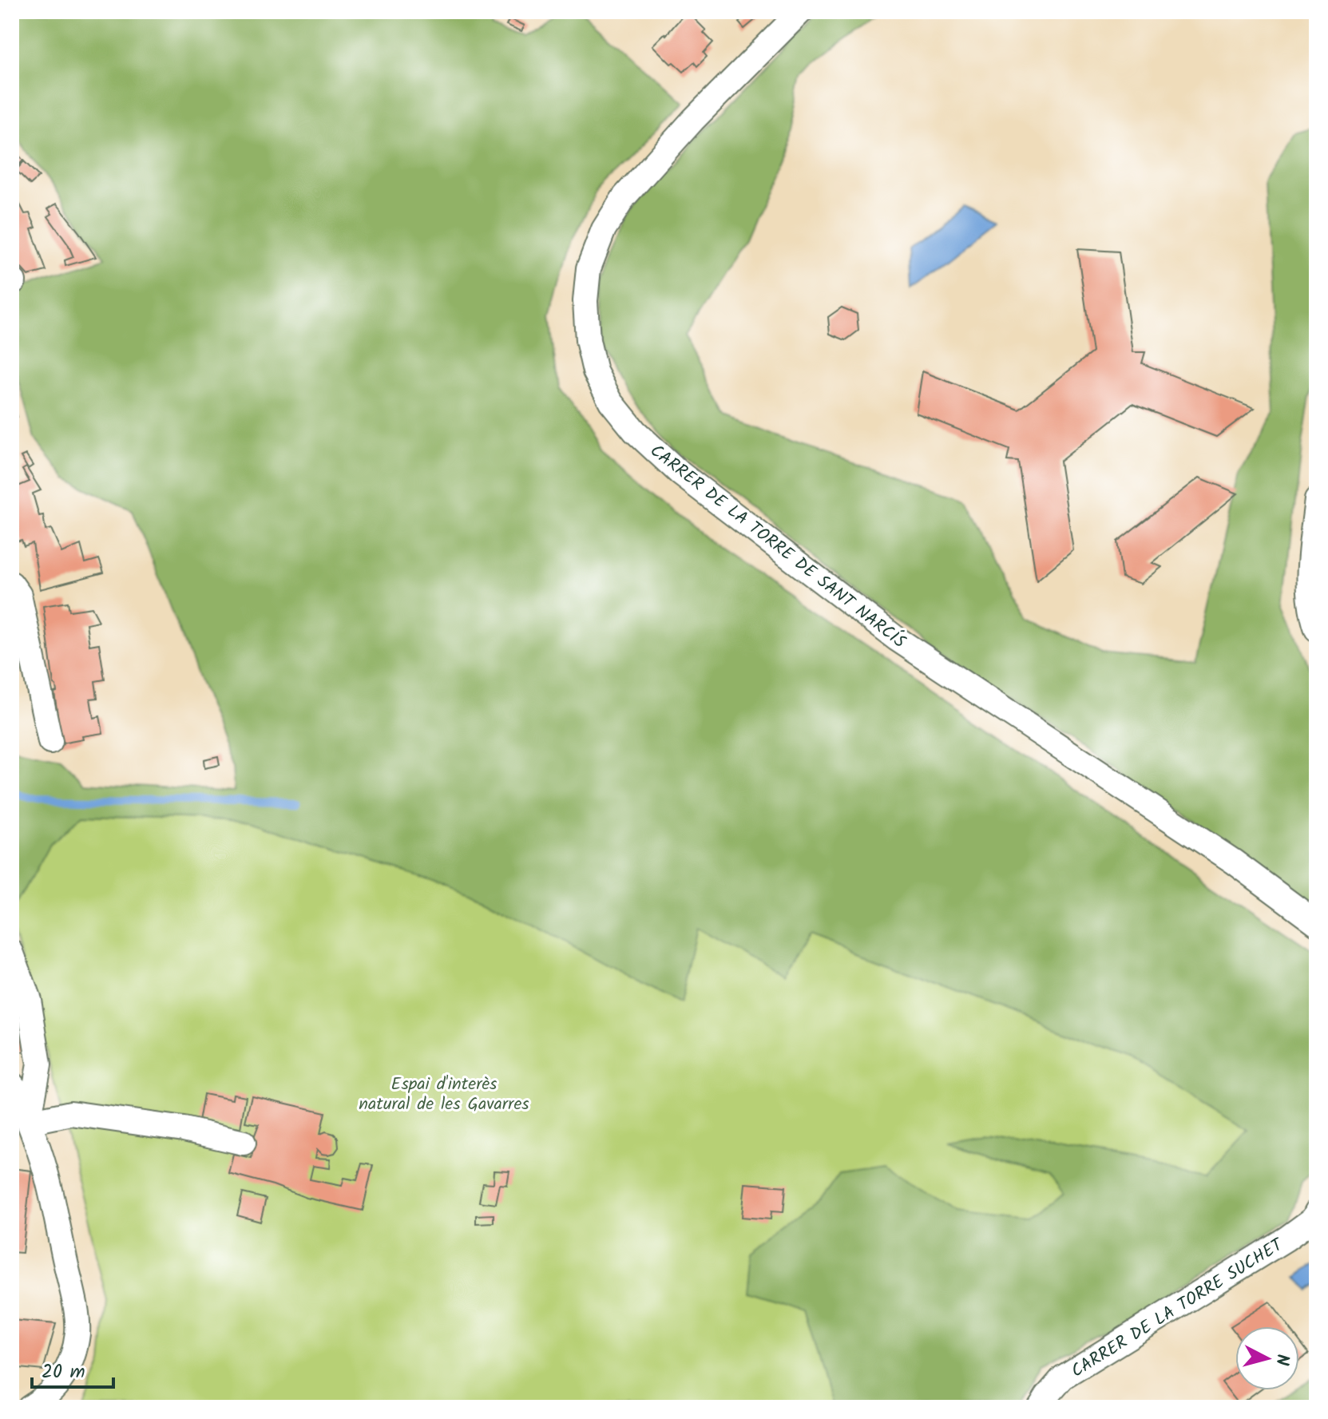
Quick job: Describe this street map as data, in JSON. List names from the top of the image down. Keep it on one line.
{"streets":{"street":["CARRER DE LA TORRE DE SANT NARCÍS","CARRER DE LA TORRE SUCHET"]},"parks":["Espai d'interès natural de les Gavarres"],"scale_bar":"20 m","north":"right"}
